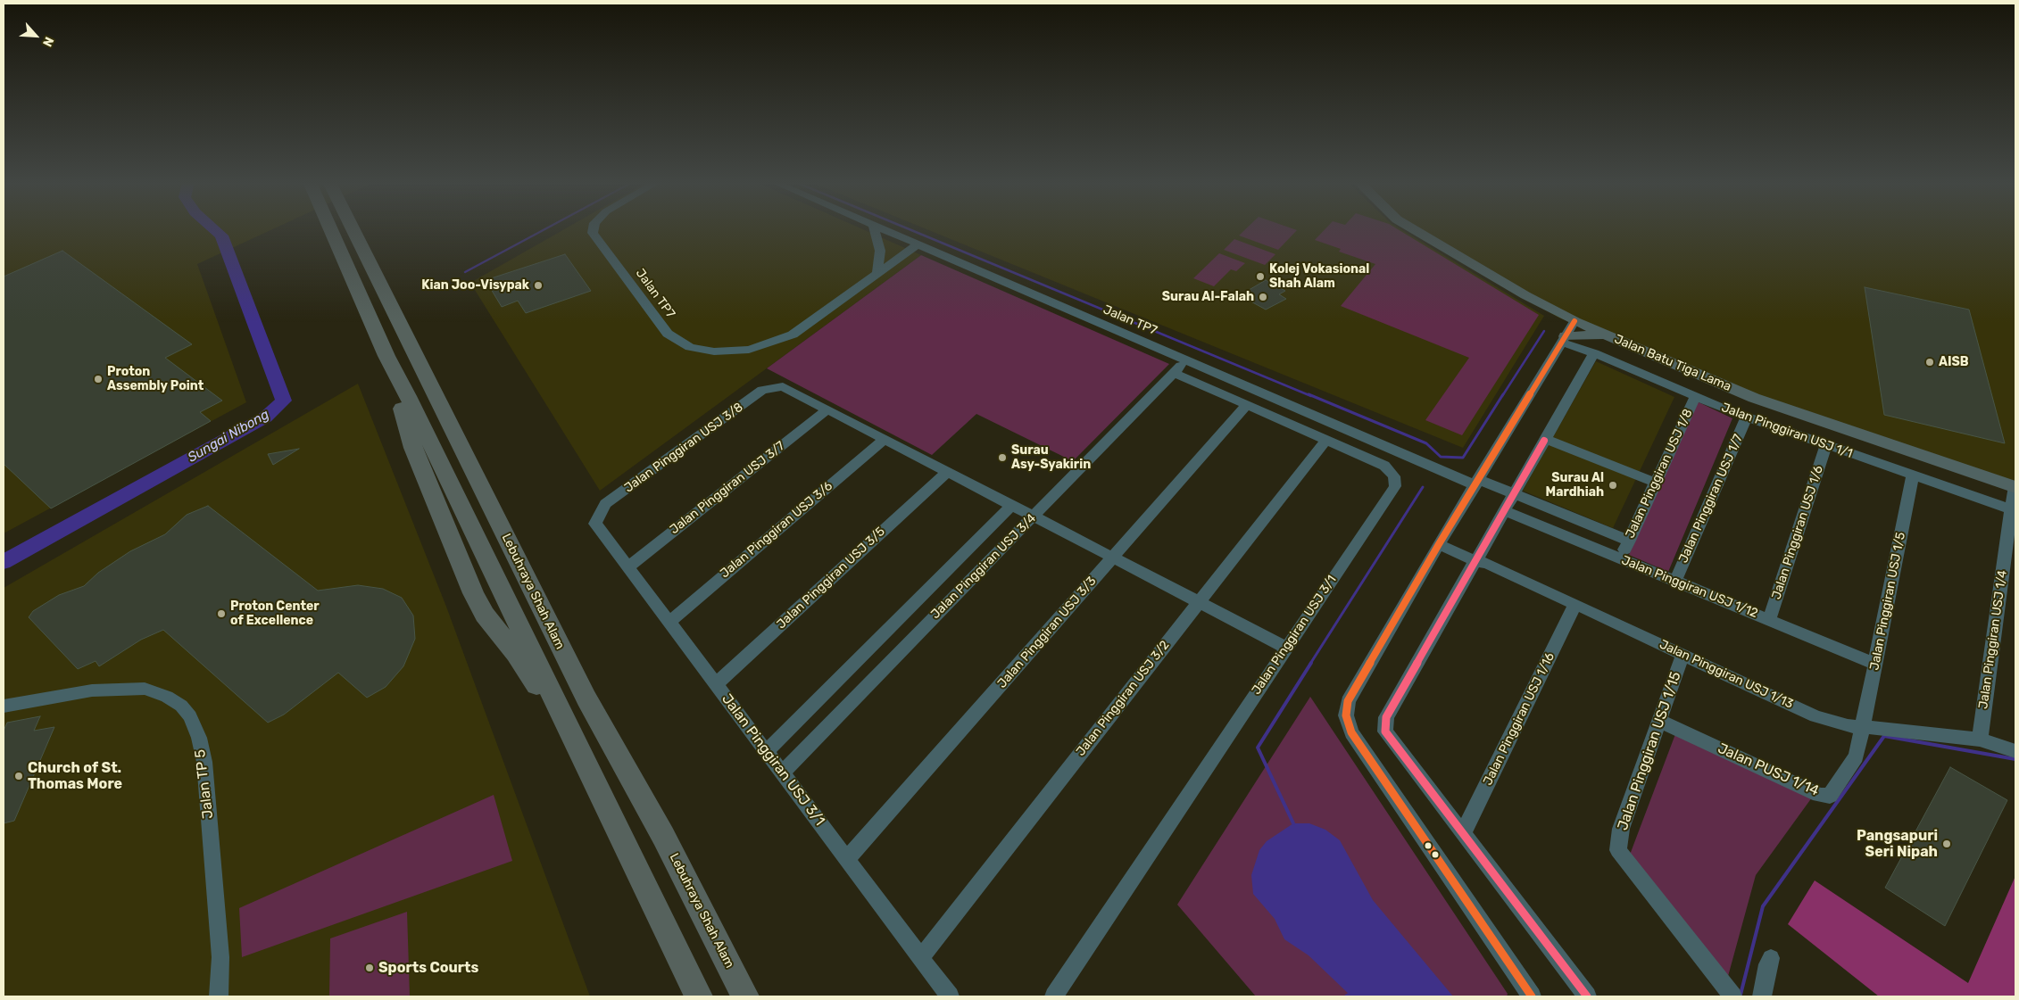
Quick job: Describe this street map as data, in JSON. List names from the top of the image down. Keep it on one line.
{"streets":{"highway":["Lebuhraya Shah Alam"],"main road":["Jalan Batu Tiga Lama"],"street":["Jalan TP7","Jalan Pinggiran USJ 1/1","Jalan Pinggiran USJ 3/8","Jalan Pinggiran USJ 1/8","Jalan Pinggiran USJ 3/7","Jalan Pinggiran USJ 1/7","Jalan Pinggiran USJ 3/6","Jalan Pinggiran USJ 1/6","Jalan Pinggiran USJ 3/4","Jalan Pinggiran USJ 3/5","Jalan Pinggiran USJ 1/12","Jalan Pinggiran USJ 1/5","Jalan Pinggiran USJ 3/3","Jalan Pinggiran USJ 3/1","Jalan Pinggiran USJ 1/4","Jalan Pinggiran USJ 1/13","Jalan Pinggiran USJ 3/2","Jalan Pinggiran USJ 1/16","Jalan Pinggiran USJ 1/15","Jalan PUSJ 1/14","Jalan TP 5"]},"crossings":[["Jalan TP7","Jalan Pinggiran USJ 1/8"],["Jalan TP7","Jalan Pinggiran USJ 3/4"],["Jalan Batu Tiga Lama","Jalan Pinggiran USJ 1/4"],["Jalan Pinggiran USJ 1/1","Jalan Pinggiran USJ 1/8"],["Jalan Pinggiran USJ 1/1","Jalan Pinggiran USJ 1/7"],["Jalan Pinggiran USJ 1/1","Jalan Pinggiran USJ 1/6"],["Jalan Pinggiran USJ 1/1","Jalan Pinggiran USJ 1/5"],["Jalan Pinggiran USJ 1/1","Jalan Pinggiran USJ 1/4"],["Jalan Pinggiran USJ 3/8","Jalan Pinggiran USJ 3/7"],["Jalan Pinggiran USJ 3/8","Jalan Pinggiran USJ 3/1"],["Jalan Pinggiran USJ 3/7","Jalan Pinggiran USJ 3/1"],["Jalan Pinggiran USJ 1/7","Jalan Pinggiran USJ 1/12"],["Jalan Pinggiran USJ 3/6","Jalan Pinggiran USJ 3/1"],["Jalan Pinggiran USJ 1/6","Jalan Pinggiran USJ 1/12"],["Jalan Pinggiran USJ 3/4","Jalan Pinggiran USJ 3/1"],["Jalan Pinggiran USJ 3/5","Jalan Pinggiran USJ 3/1"],["Jalan Pinggiran USJ 1/12","Jalan Pinggiran USJ 1/5"],["Jalan Pinggiran USJ 1/5","Jalan Pinggiran USJ 1/13"],["Jalan Pinggiran USJ 1/5","Jalan PUSJ 1/14"],["Jalan Pinggiran USJ 3/3","Jalan Pinggiran USJ 3/1"],["Jalan Pinggiran USJ 3/1","Jalan Pinggiran USJ 3/2"],["Jalan Pinggiran USJ 1/4","Jalan Pinggiran USJ 1/13"],["Jalan Pinggiran USJ 1/13","Jalan Pinggiran USJ 1/16"],["Jalan Pinggiran USJ 1/13","Jalan Pinggiran USJ 1/15"],["Jalan Pinggiran USJ 1/13","Jalan PUSJ 1/14"],["Jalan Pinggiran USJ 1/15","Jalan PUSJ 1/14"]],"water":["Sungai Nibong"],"places":["Kolej Vokasional Shah Alam","Kian Joo-Visypak","Surau Al-Falah","AISB","Proton Assembly Point","Surau Asy-Syakirin","Surau Al Mardhiah","Proton Center of Excellence","Church of St. Thomas More","Pangsapuri Seri Nipah","Sports Courts"],"north":"bottom right"}
